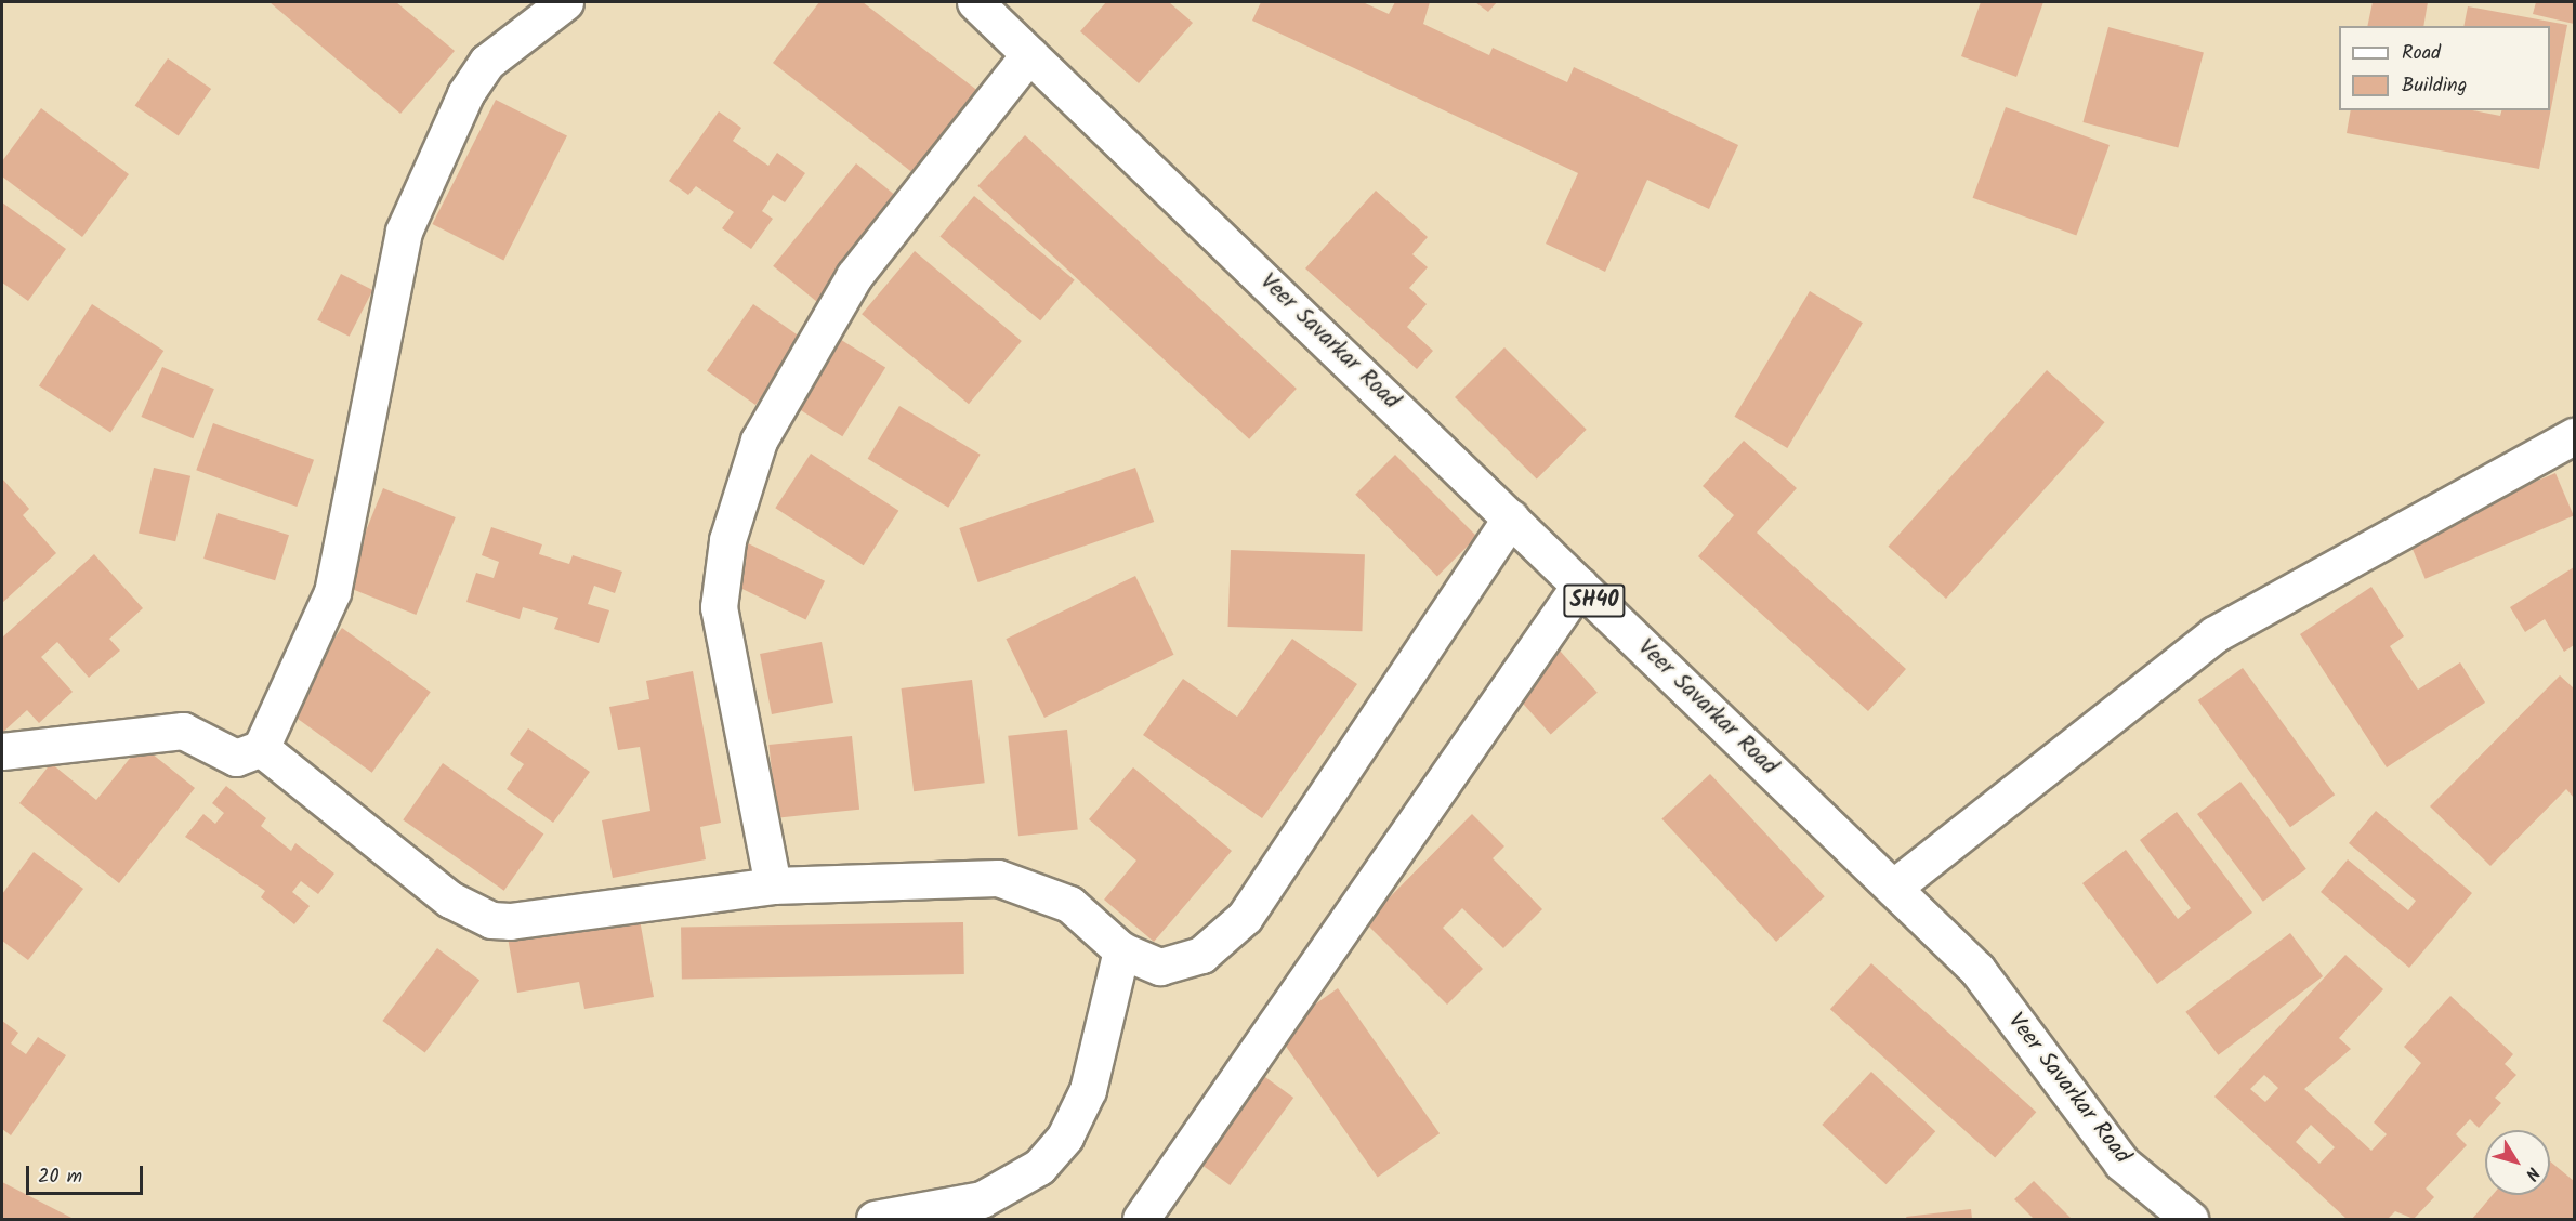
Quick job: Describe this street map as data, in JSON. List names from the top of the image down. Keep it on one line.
{"streets":{"street":["Veer Savarkar Road","SH40"]},"legend":["Road","Building"],"scale_bar":"20 m","north":"bottom right"}
